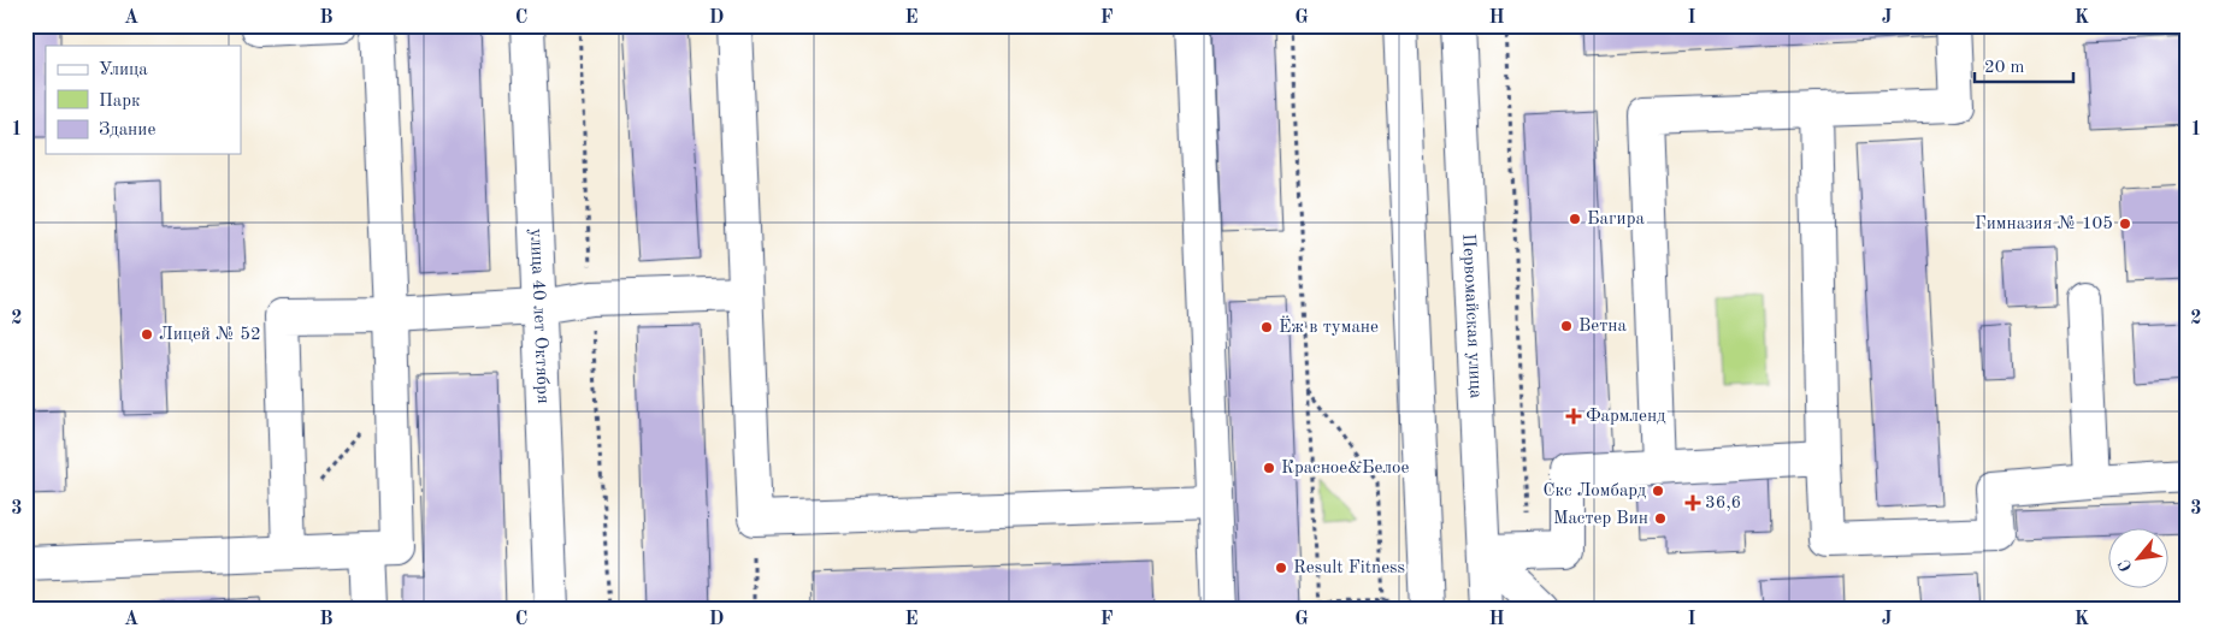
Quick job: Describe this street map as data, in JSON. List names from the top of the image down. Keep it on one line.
{"streets":{"main road":["улица 40 лет Октября","Первомайская улица"]},"places":{"other":["Багира","Гимназия № 105","Ветна","Ёж в тумане","Лицей № 52","Красное&Белое","Скс Ломбард","Мастер Вин","Result Fitness"],"health":["Фармленд","36,6"]},"legend":["Улица","Парк","Здание"],"scale_bar":"20 m","north":"bottom left","grid":{"columns":["A","B","C","D","E","F","G","H","I","J","K"],"rows":["1","2","3"]}}
